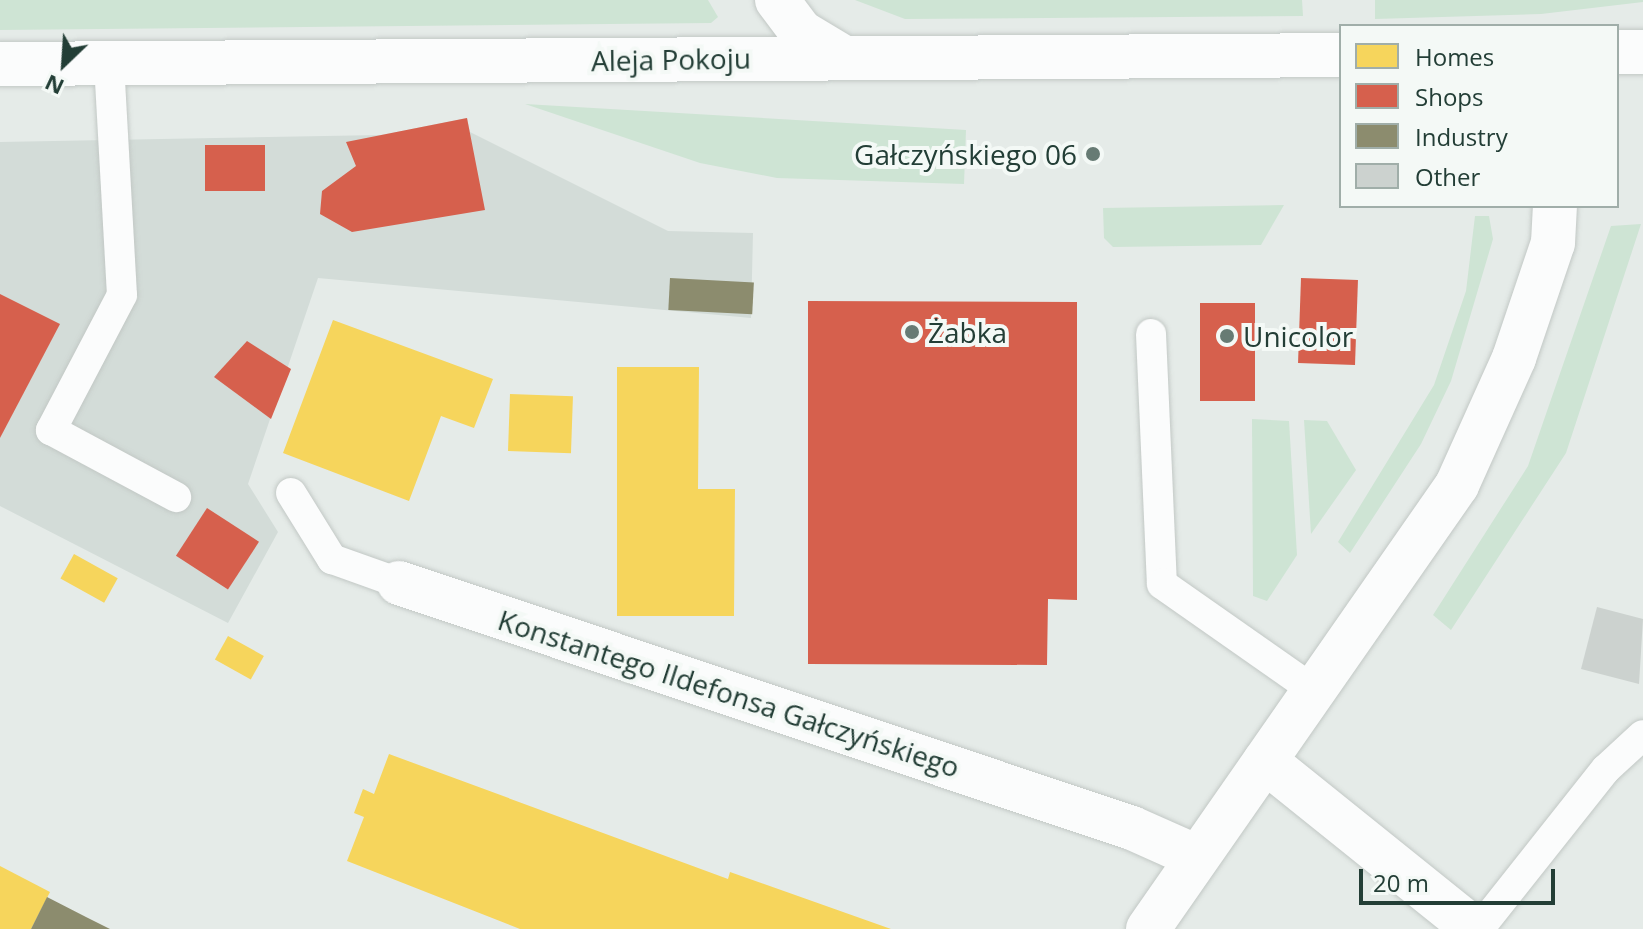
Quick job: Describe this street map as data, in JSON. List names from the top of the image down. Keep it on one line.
{"streets":{"street":["Aleja Pokoju","Konstantego Ildefonsa Gałczyńskiego"]},"places":["Gałczyńskiego 06","Żabka","Unicolor"],"legend":["Homes","Shops","Industry","Other"],"scale_bar":"20 m","north":"bottom left"}
